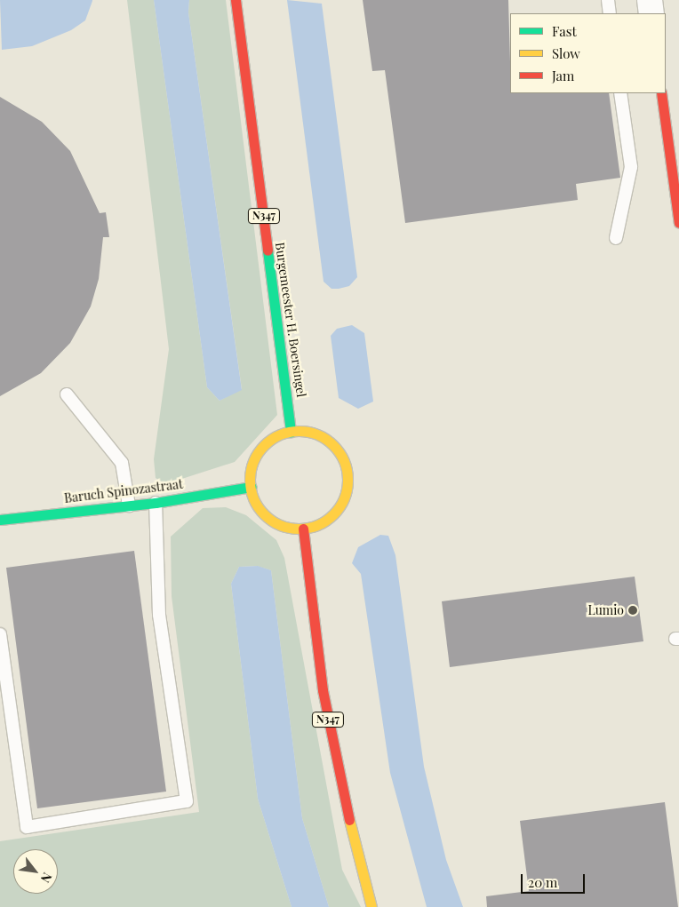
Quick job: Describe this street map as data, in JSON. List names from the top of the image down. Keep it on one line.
{"streets":{"main road":["N347","Burgemeester H. Boersingel","Baruch Spinozastraat"]},"crossings":[["N347","Burgemeester H. Boersingel"],["N347","Baruch Spinozastraat"],["Burgemeester H. Boersingel","Baruch Spinozastraat"]],"places":["Lumio"],"legend":["Fast","Slow","Jam"],"scale_bar":"20 m","north":"bottom right"}
